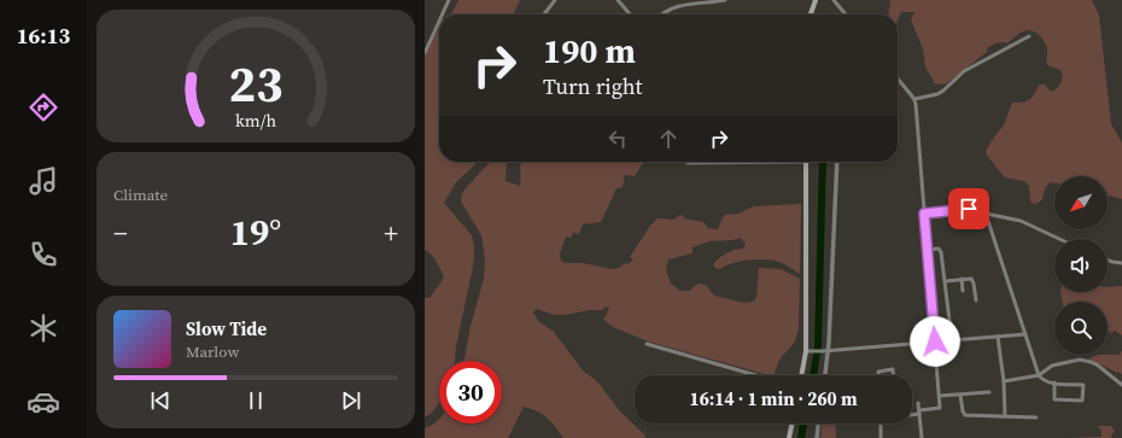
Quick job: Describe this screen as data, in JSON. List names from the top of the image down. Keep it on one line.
{"north":"bottom left","page":{"tabs":"16:13","turn":["190 m","Turn right"],"tile":"Climate","heat":["−","19°","+"],"song":["Slow Tide","Marlow"],"limit":"30","trip":"16:14 · 1 min · 260 m","gauge":["23","km/h"]}}
